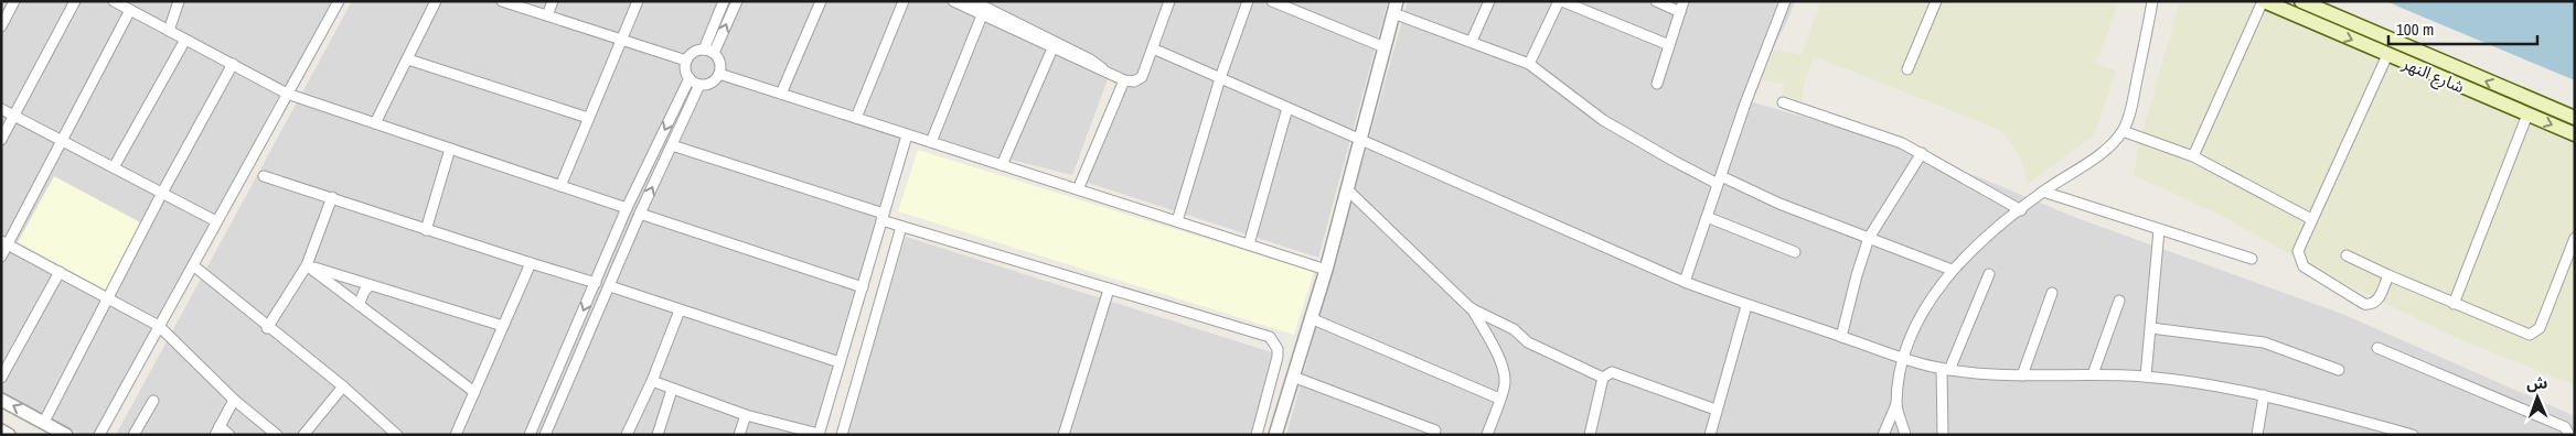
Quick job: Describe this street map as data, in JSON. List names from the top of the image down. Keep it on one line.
{"streets":{"main road":["شارع النهر"]},"scale_bar":"100 m","north":"top"}
